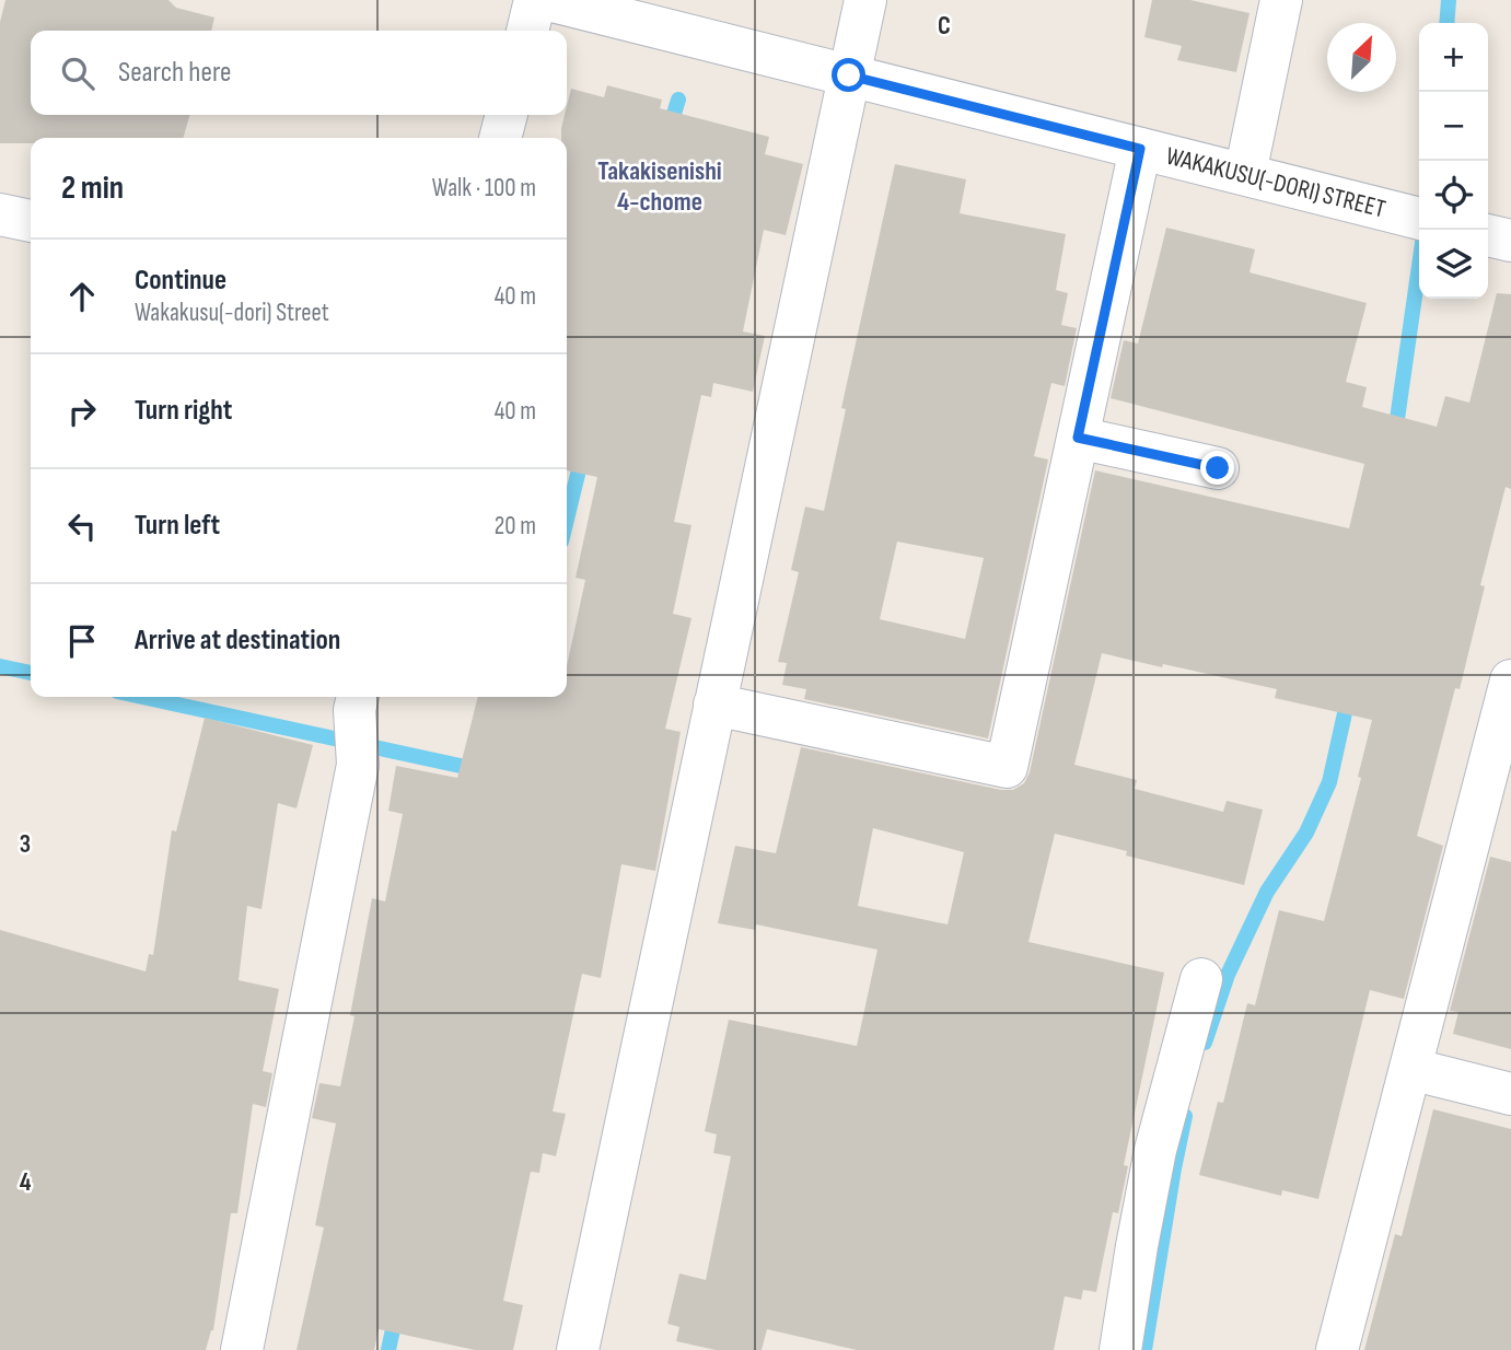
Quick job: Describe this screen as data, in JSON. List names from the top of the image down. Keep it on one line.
{"streets":{"street":["WAKAKUSU(-DORI) STREET"]},"districts":["Takakisenishi 4-chome"],"north":"top right","page":{"map_buttons":["+","−"],"search":"Search here","heading":["2 min","Walk · 100 m"],"list":[["Continue","Wakakusu(-dori) Street","40 m"],["Turn right","40 m"],["Turn left","20 m"],"Arrive at destination"]},"grid":{"columns":["C"],"rows":["3","4"]}}
